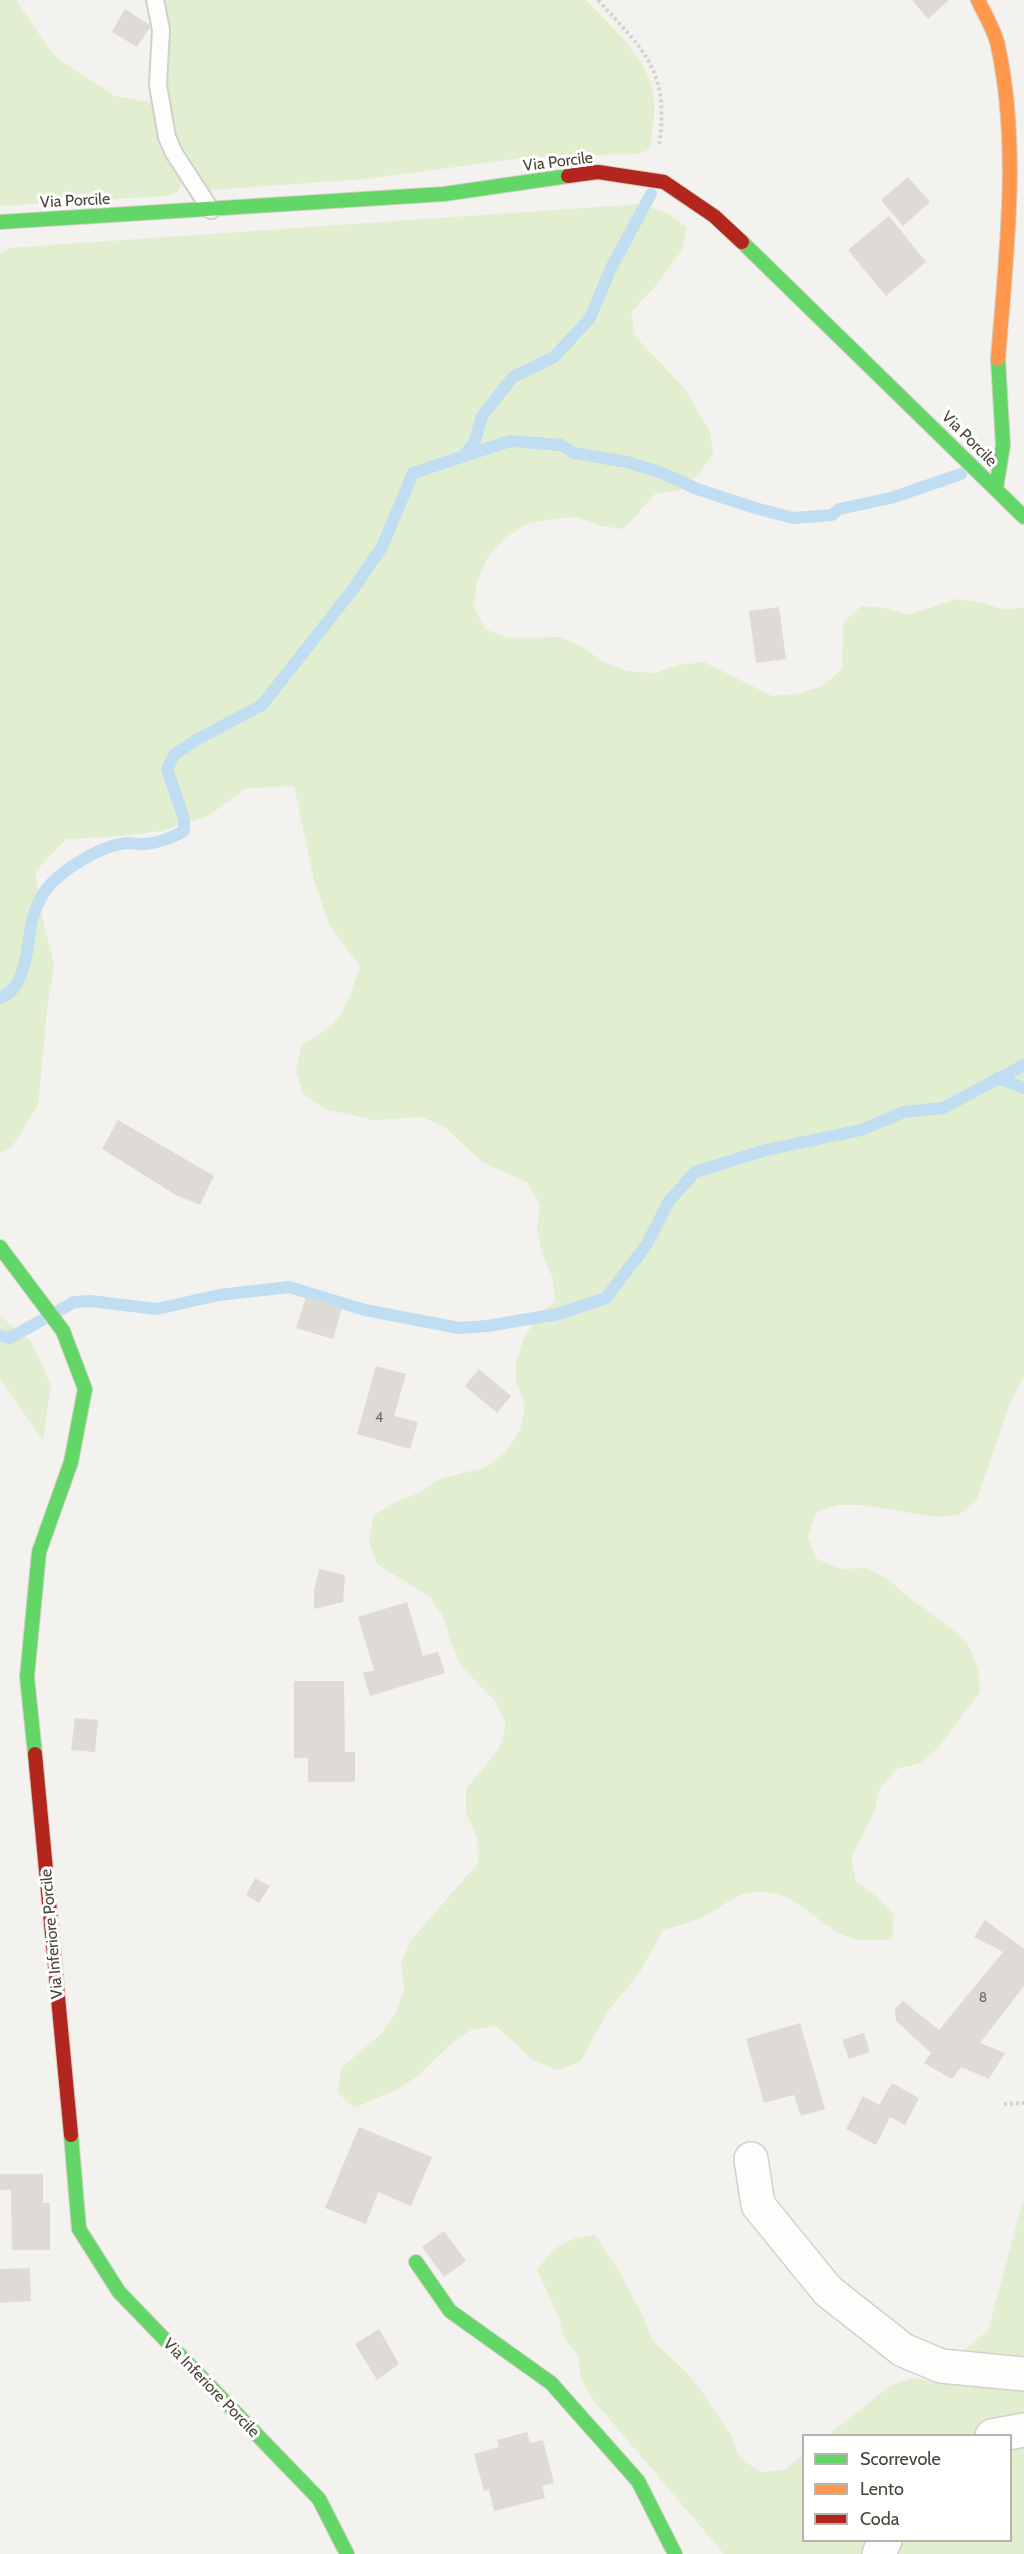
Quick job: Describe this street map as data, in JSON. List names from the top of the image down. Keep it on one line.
{"streets":{"street":["Via Porcile","Via Inferiore Porcile"]},"house_numbers":["4","8"],"legend":["Scorrevole","Lento","Coda"]}
